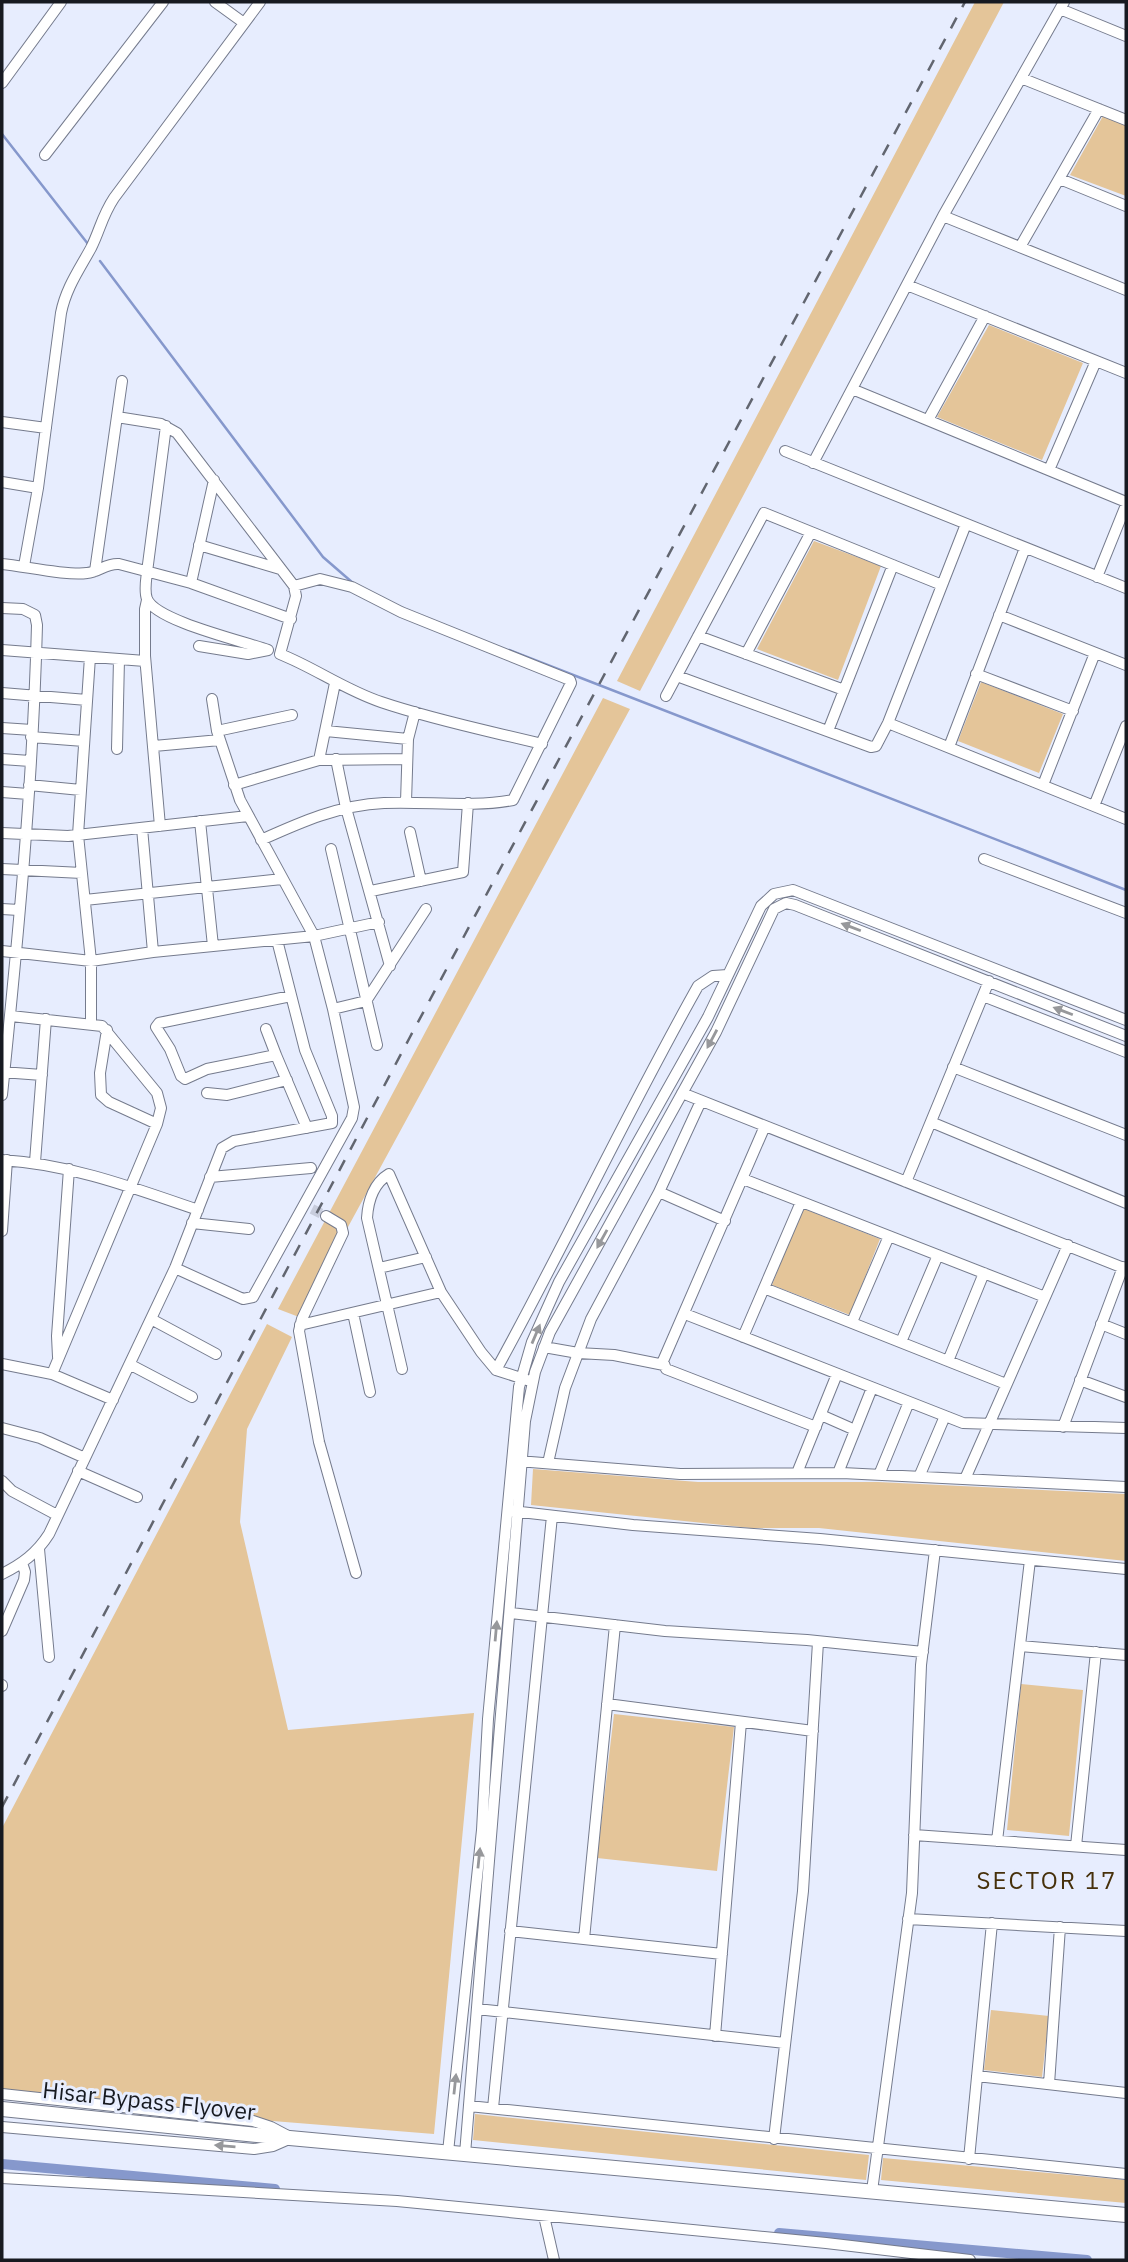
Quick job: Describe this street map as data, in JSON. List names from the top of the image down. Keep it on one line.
{"streets":{"main road":["Hisar Bypass Flyover"]},"districts":["SECTOR 17"]}
